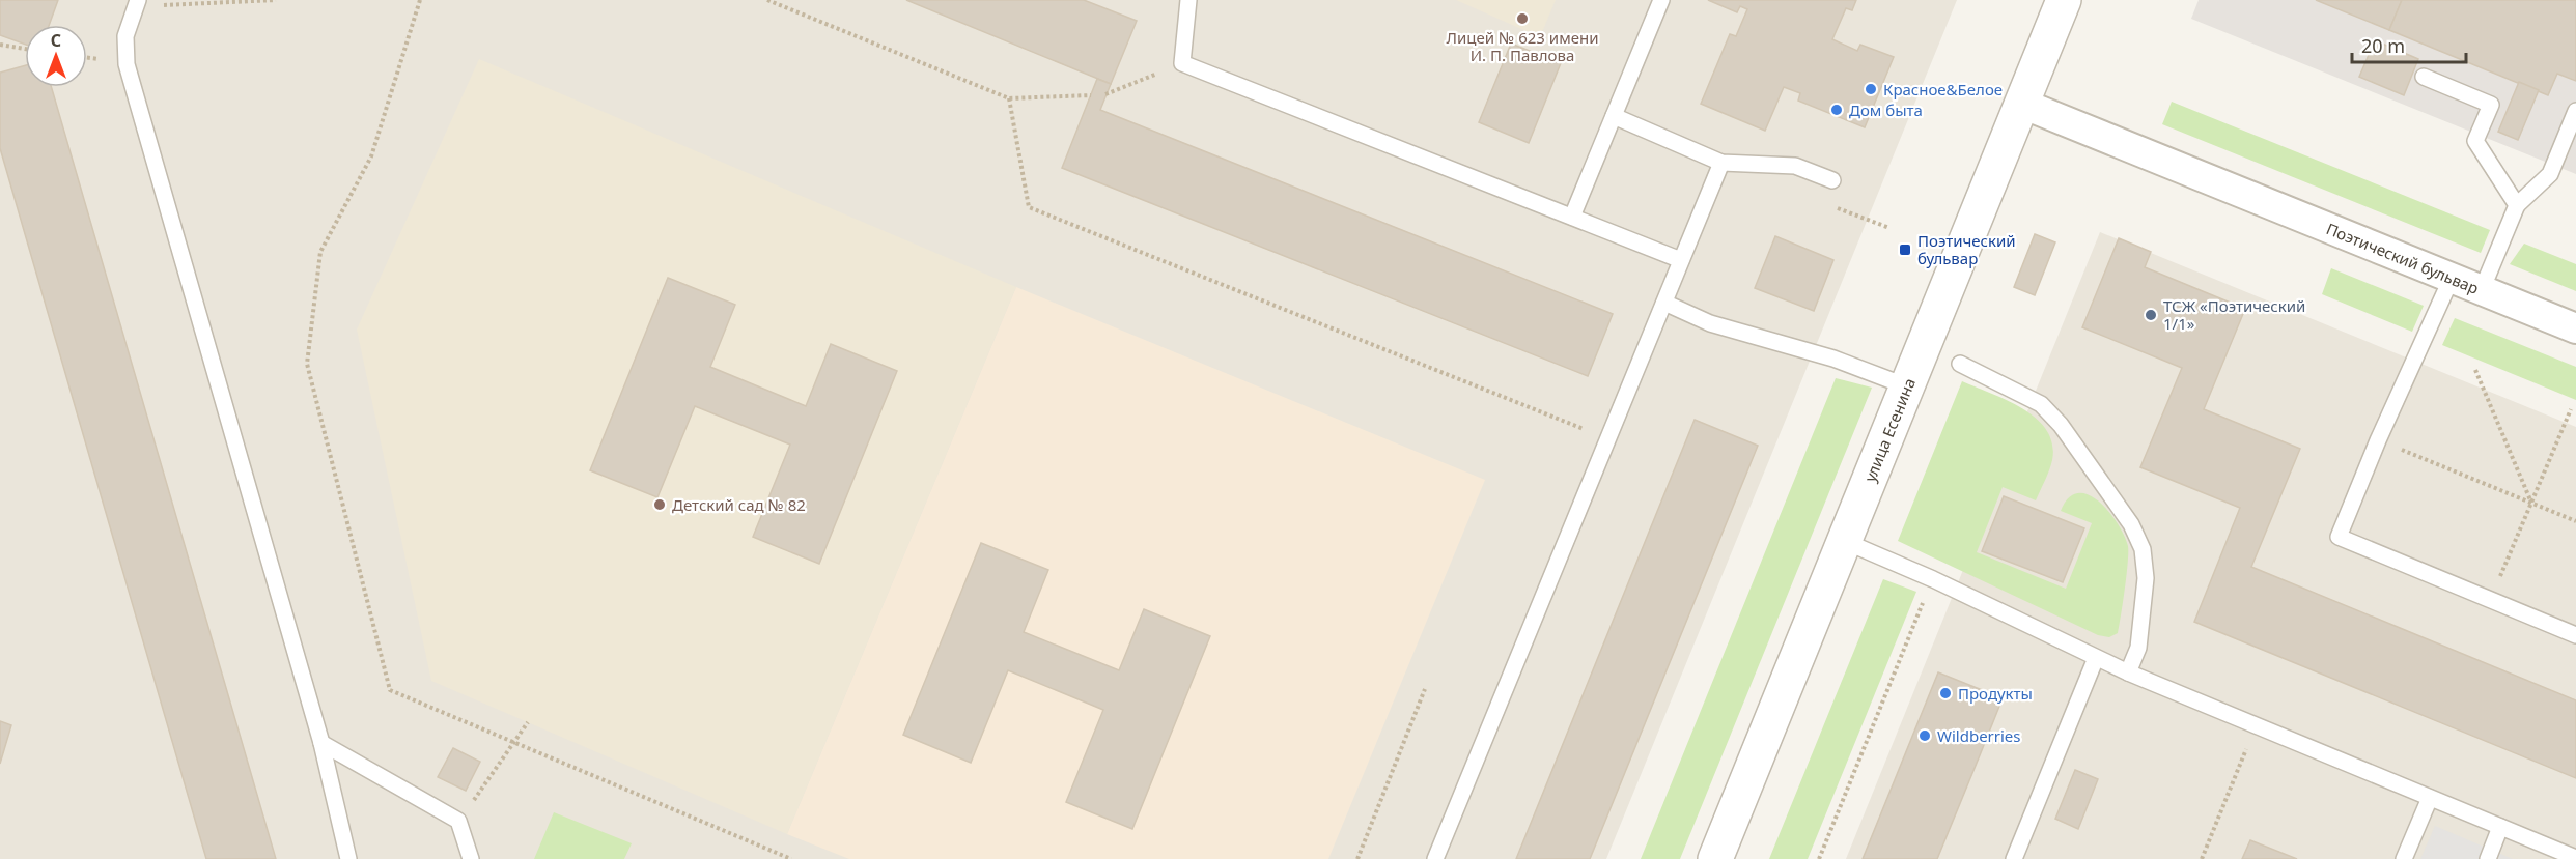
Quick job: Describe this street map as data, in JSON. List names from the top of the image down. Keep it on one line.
{"streets":{"street":["Поэтический бульвар","улица Есенина"]},"crossings":[["Поэтический бульвар","улица Есенина"]],"places":{"other":["Лицей № 623 имени И. П. Павлова","Красное&Белое","Дом быта","ТСЖ «Поэтический 1/1»","Детский сад № 82","Продукты","Wildberries"],"transit":["Поэтический бульвар"]},"scale_bar":"20 m","north":"top"}
